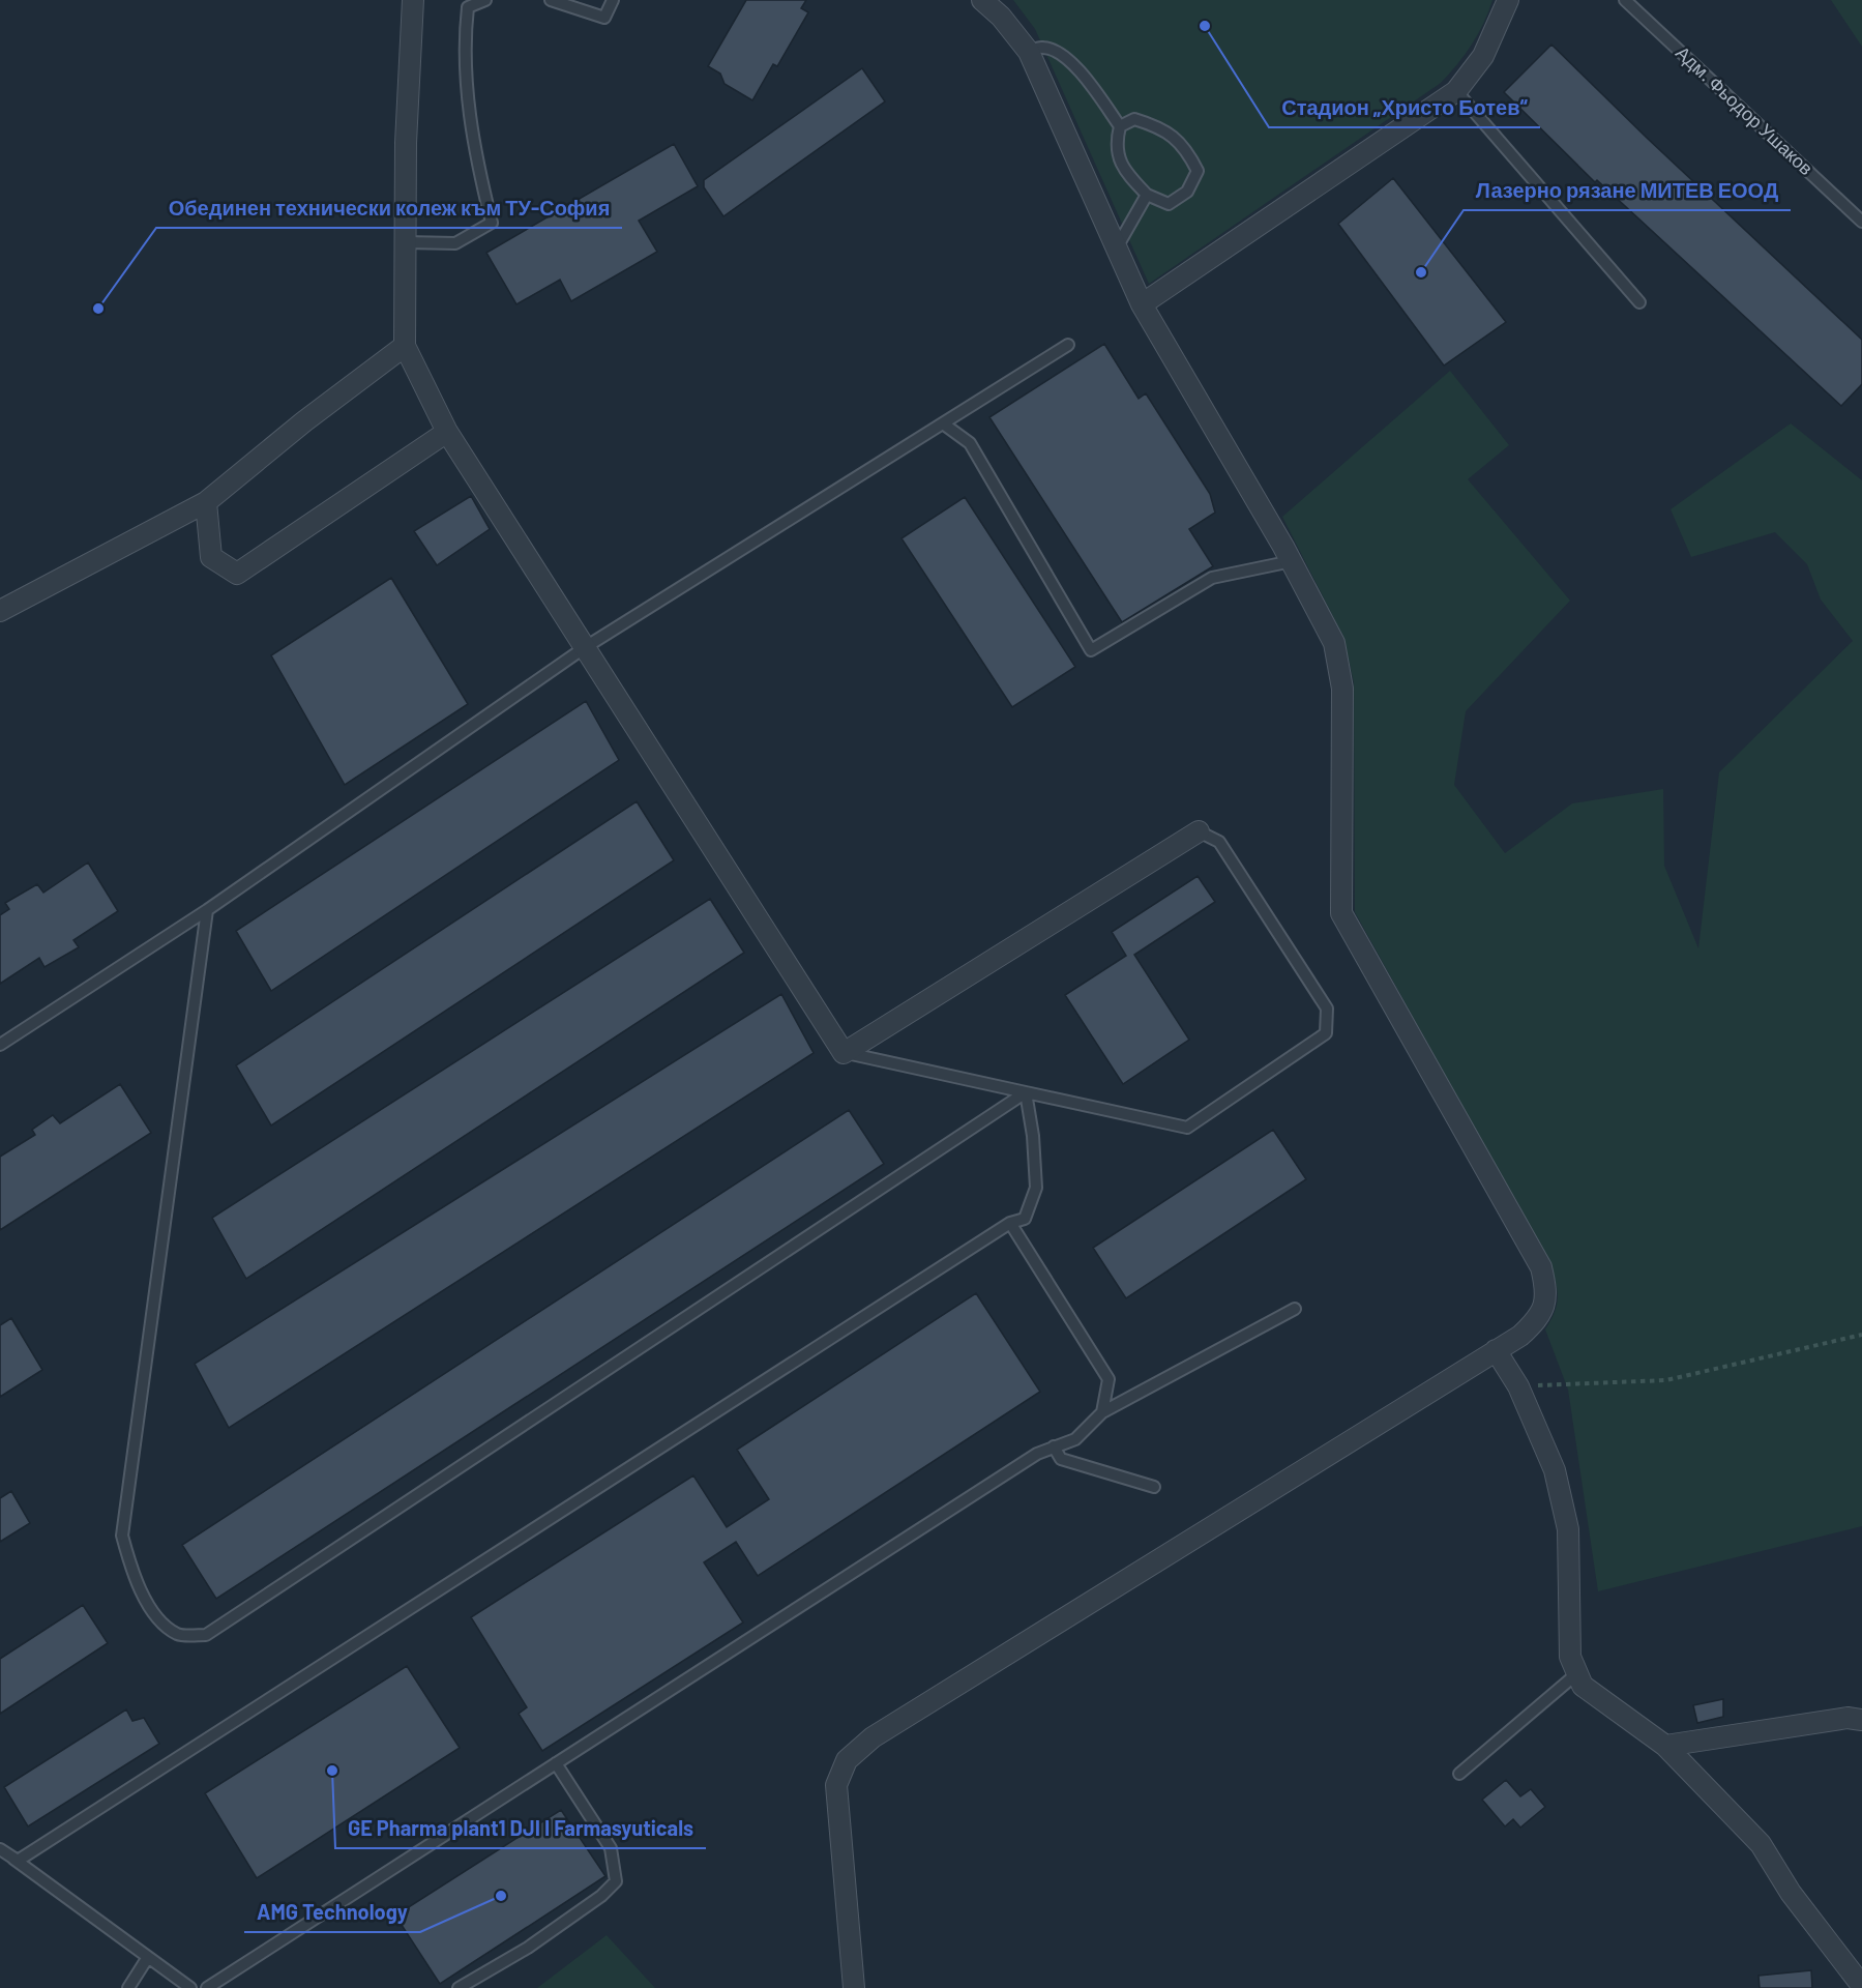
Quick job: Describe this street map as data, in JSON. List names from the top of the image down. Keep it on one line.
{"streets":{"lane":["Адм. Фьодор Ушаков"]},"places":["Стадион „Христо Ботев“","Лазерно рязане МИТЕВ ЕООД","Обединен технически колеж към ТУ-София","GE Pharma plant1 DJI I Farmasyuticals","AMG Technology"]}
